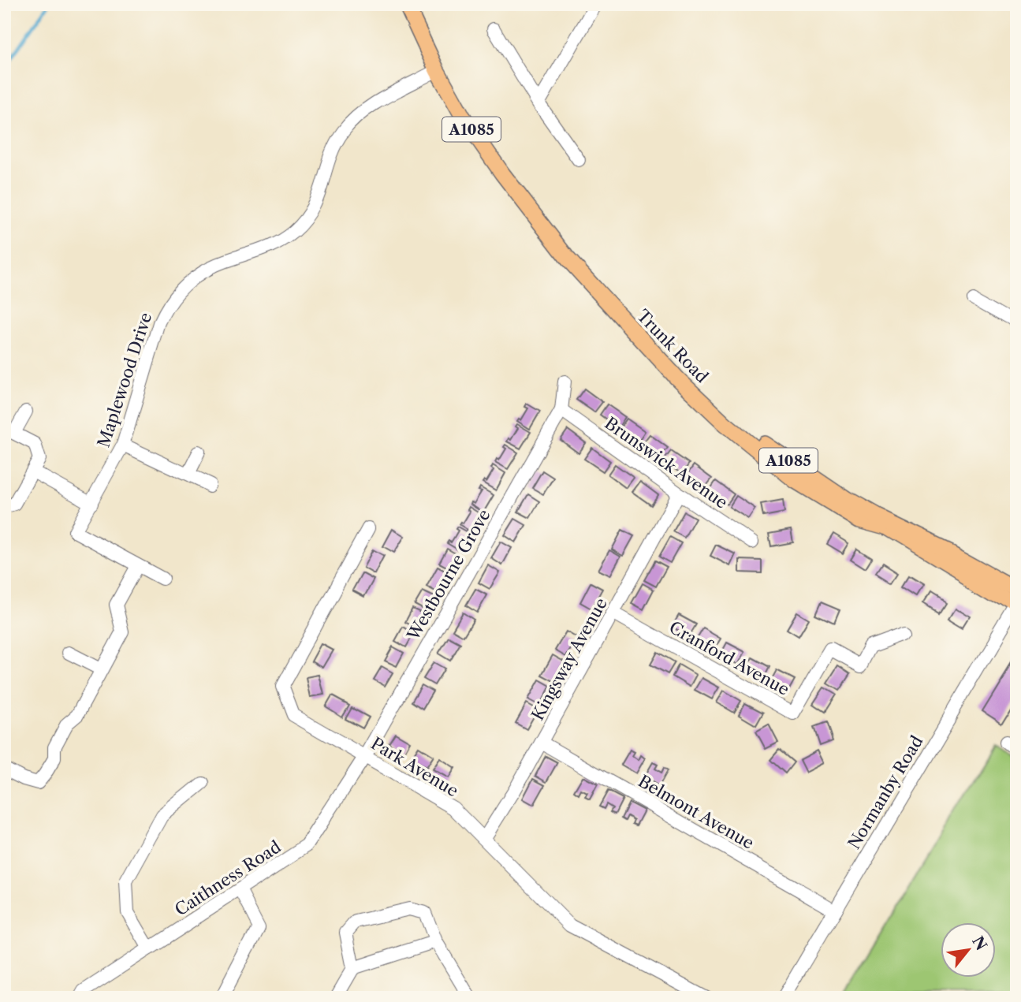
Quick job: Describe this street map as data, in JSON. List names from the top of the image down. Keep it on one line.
{"streets":{"main road":["A1085","Trunk Road"],"street":["Maplewood Drive","Brunswick Avenue","Westbourne Grove","Cranford Avenue","Kingsway Avenue","Park Avenue","Normanby Road","Belmont Avenue","Caithness Road"]},"crossings":[["A1085","Trunk Road"],["Trunk Road","Maplewood Drive"],["Trunk Road","Normanby Road"],["Brunswick Avenue","Westbourne Grove"],["Brunswick Avenue","Kingsway Avenue"],["Westbourne Grove","Park Avenue"],["Westbourne Grove","Caithness Road"],["Cranford Avenue","Kingsway Avenue"],["Kingsway Avenue","Park Avenue"],["Kingsway Avenue","Belmont Avenue"],["Park Avenue","Caithness Road"],["Normanby Road","Belmont Avenue"]],"north":"top right"}
